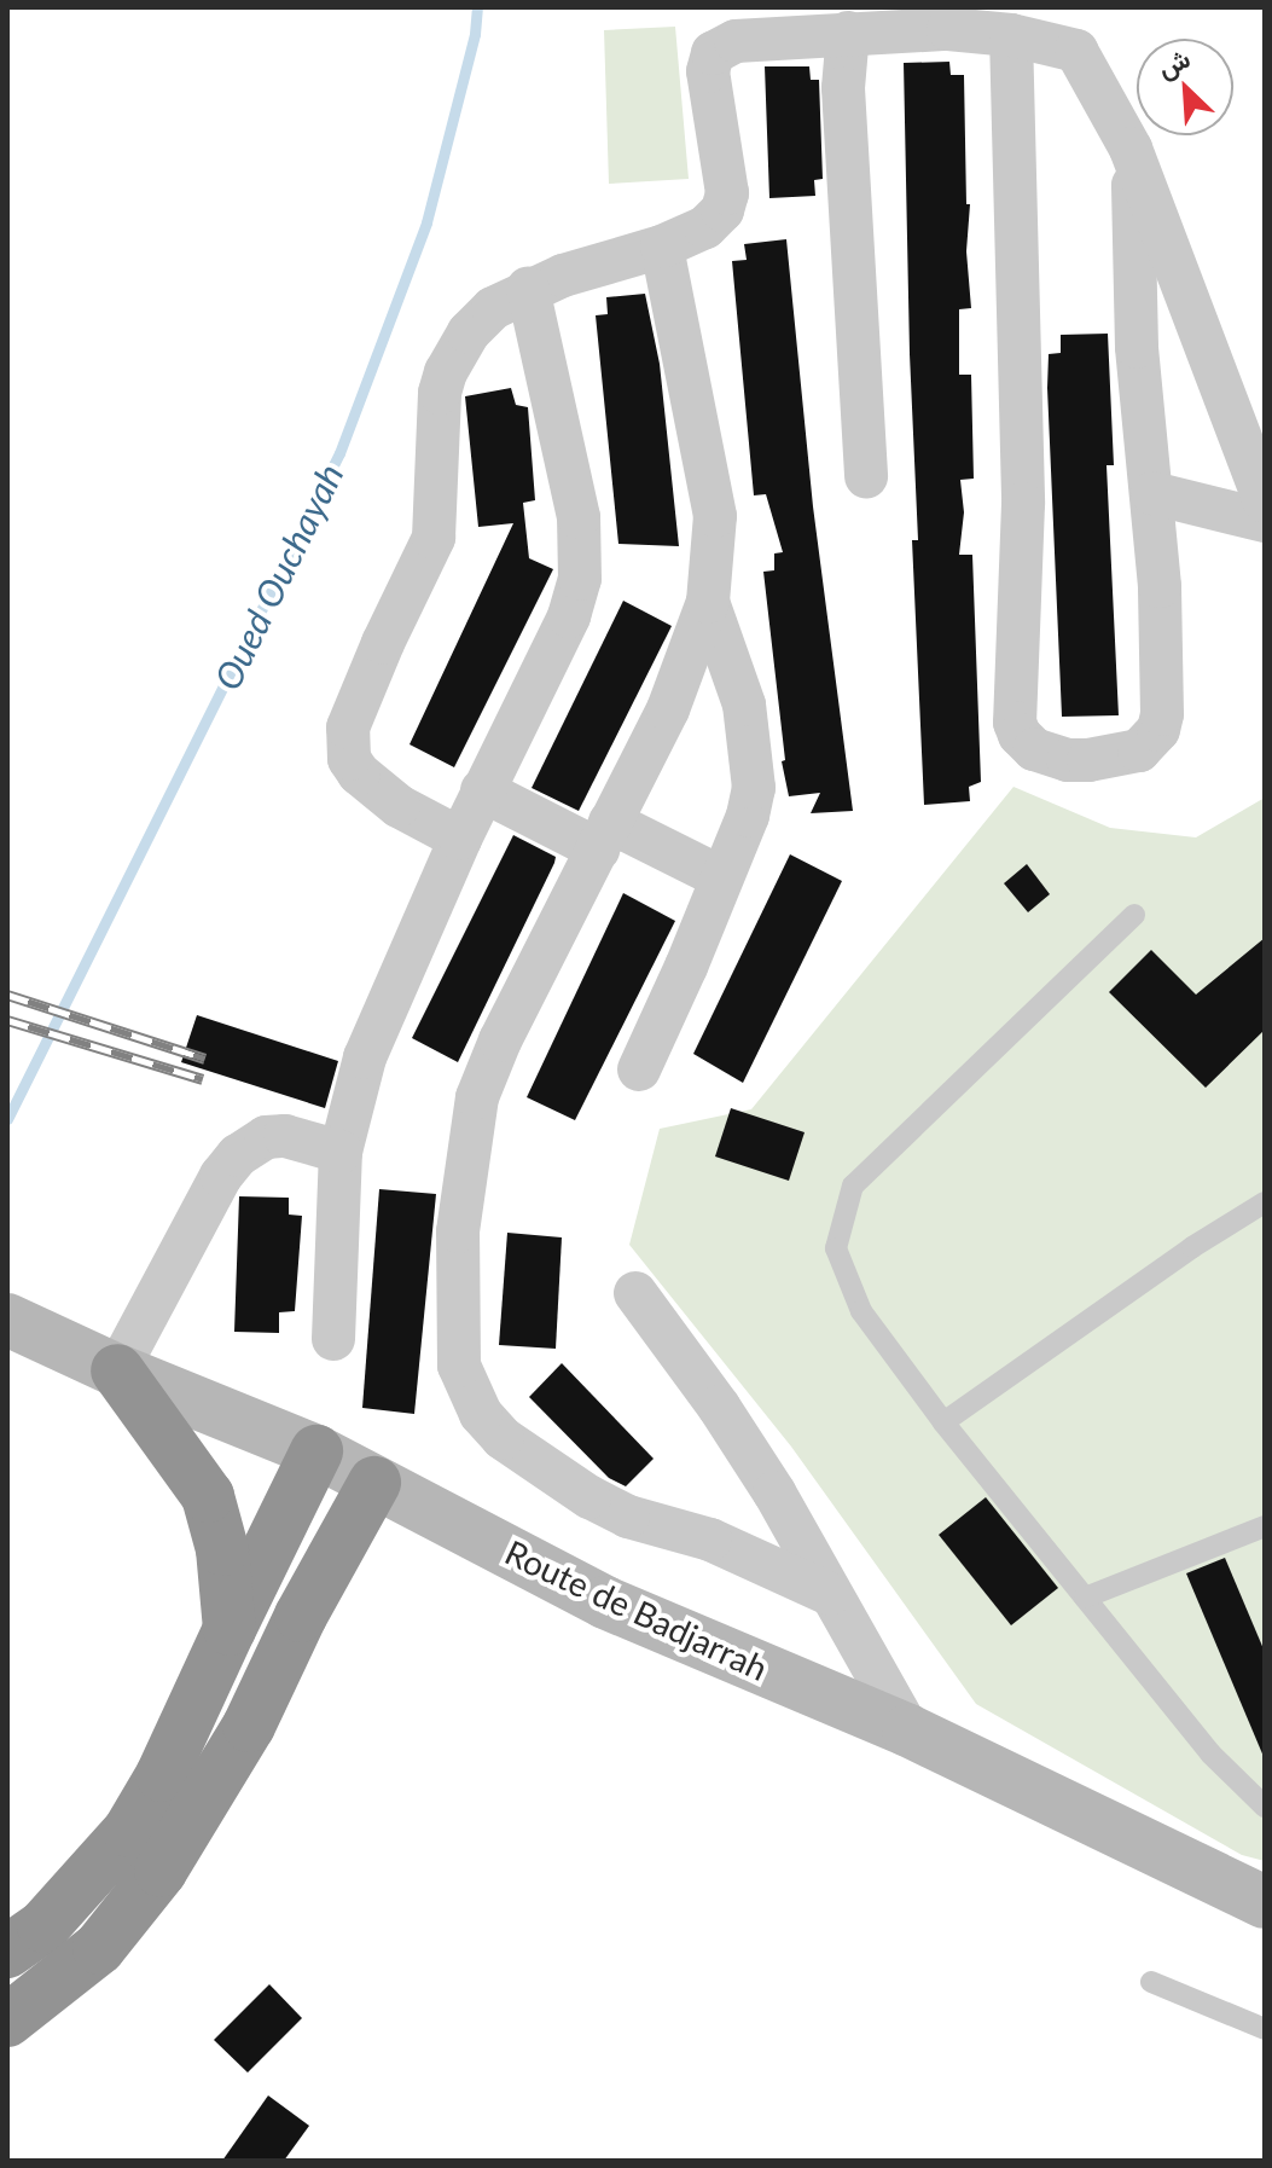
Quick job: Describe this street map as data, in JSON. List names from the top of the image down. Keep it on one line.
{"streets":{"main road":["Route de Badjarrah"]},"water":["Oued Ouchayah"],"north":"top left"}
